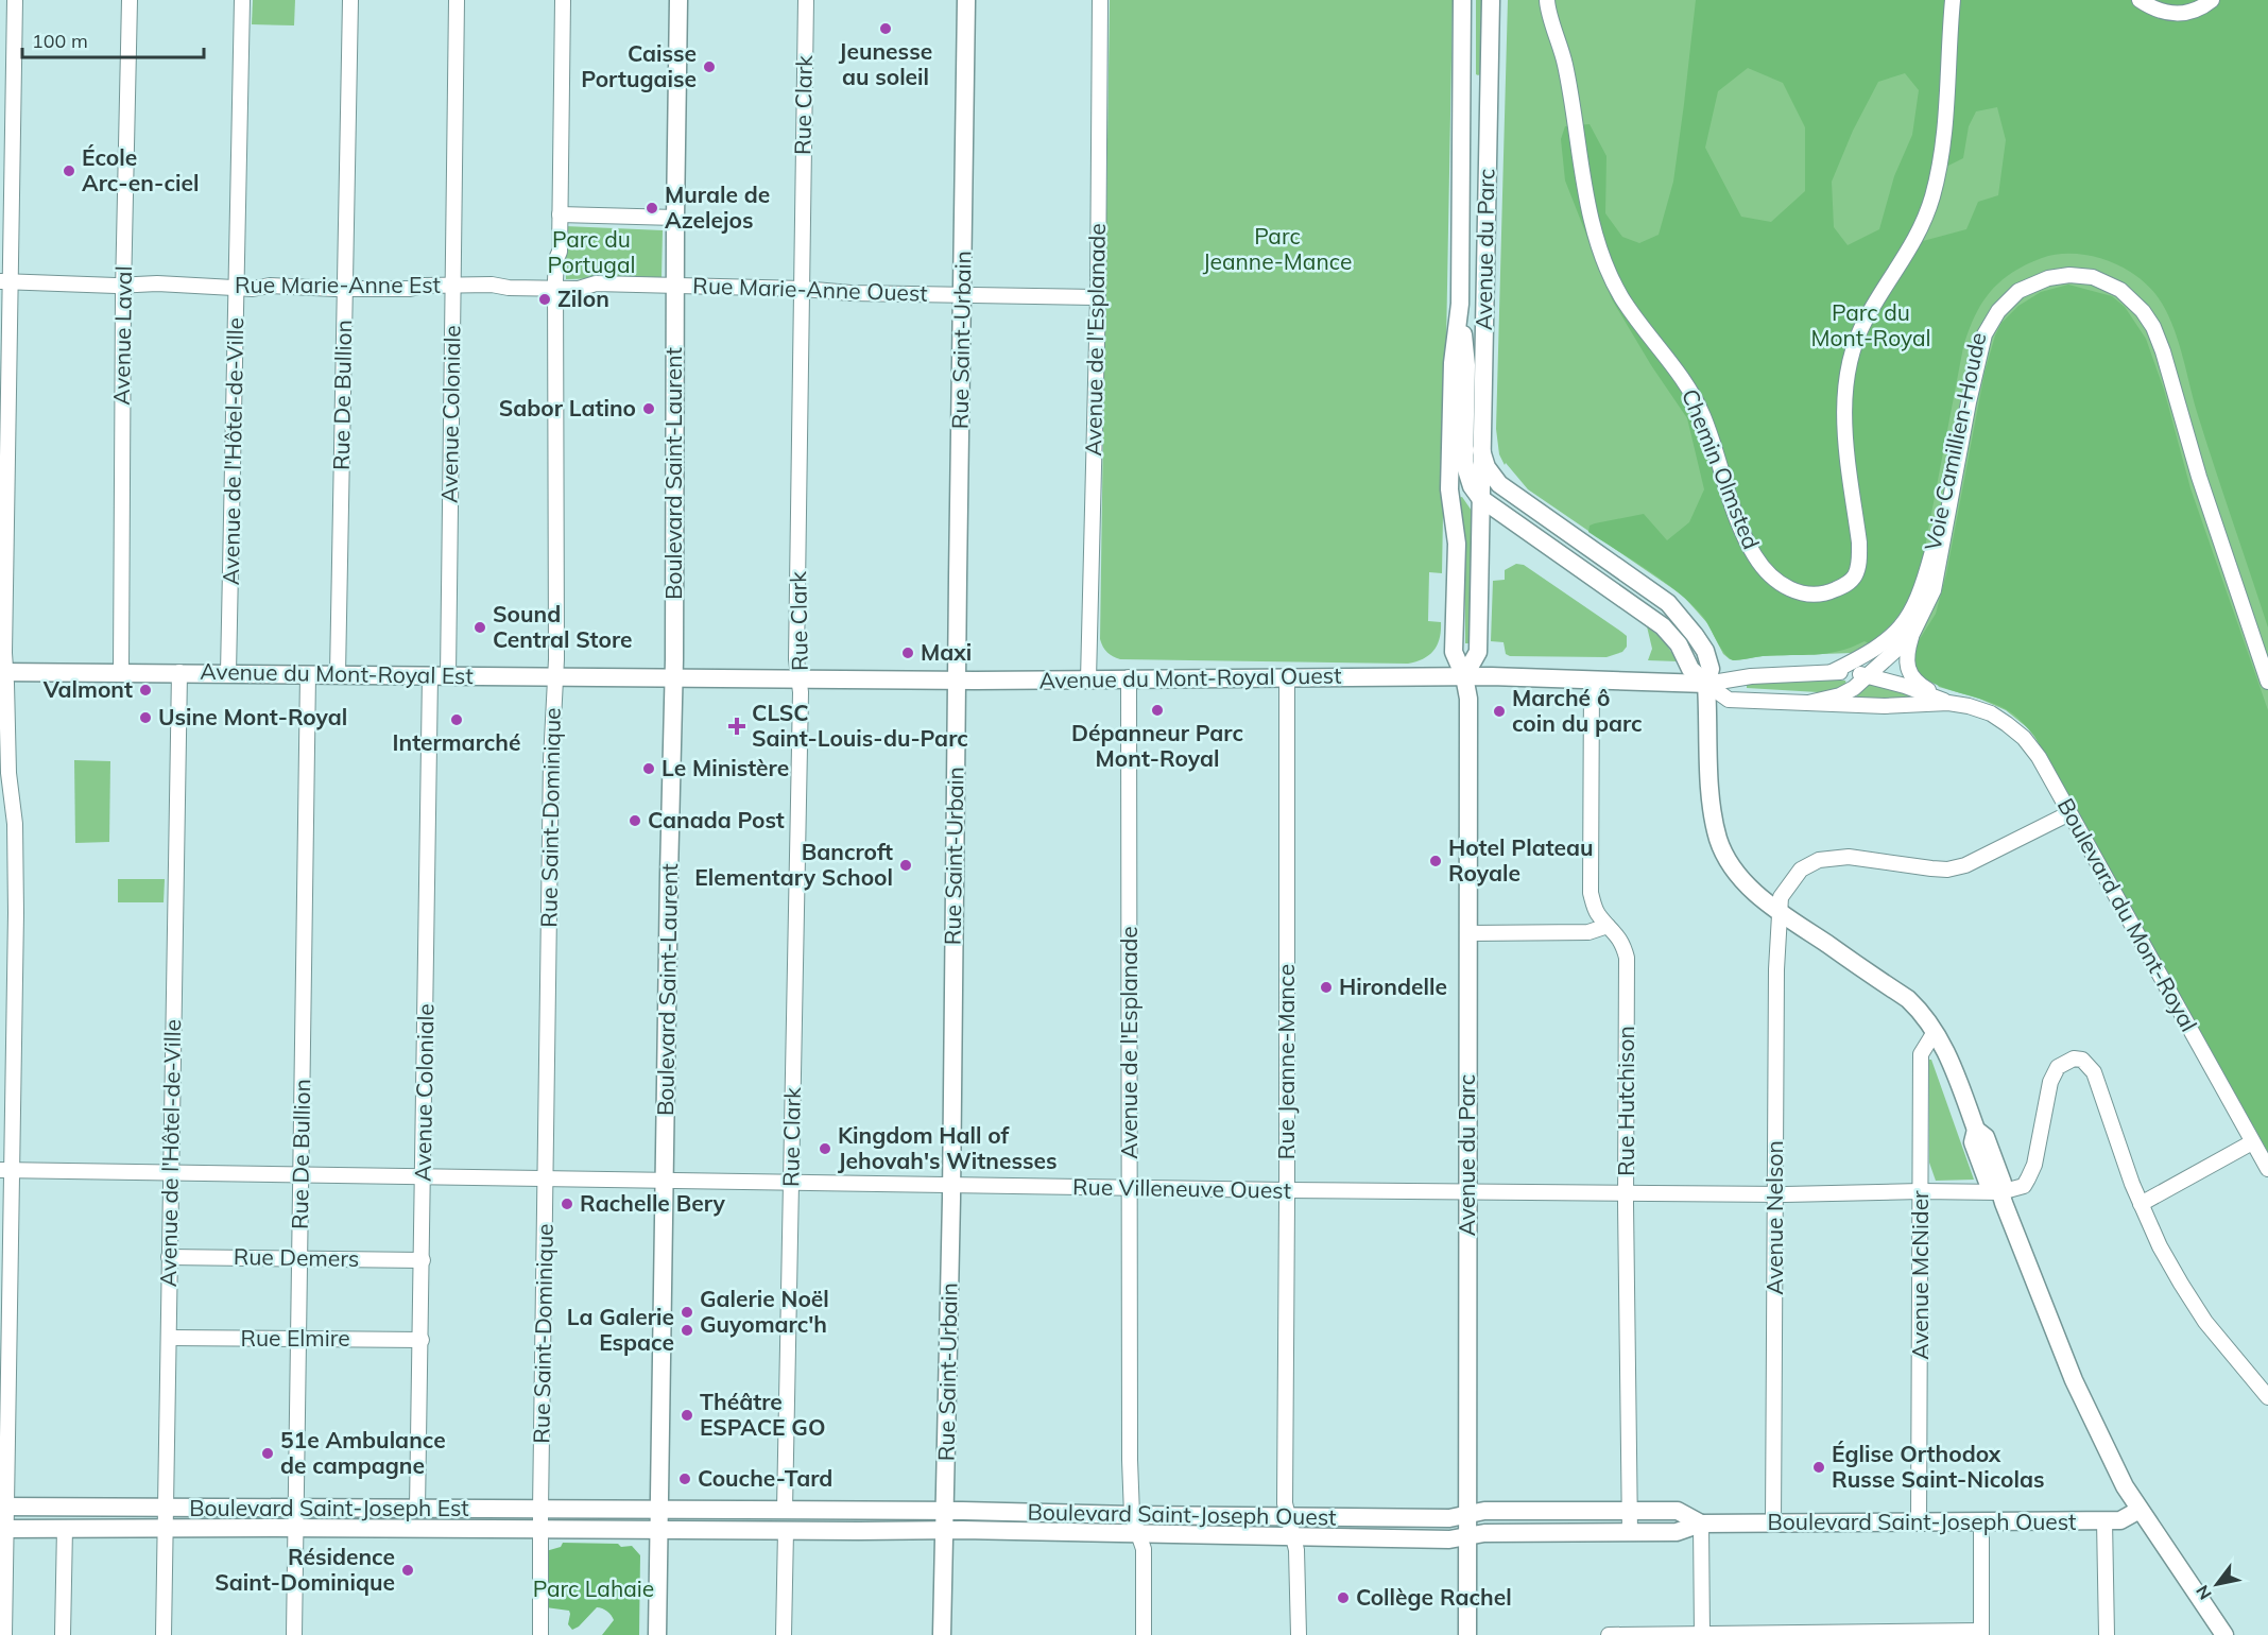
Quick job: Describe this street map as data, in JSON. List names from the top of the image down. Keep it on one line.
{"streets":{"main road":["Avenue du Parc","Rue Saint-Urbain","Boulevard Saint-Laurent","Avenue du Mont-Royal Est","Avenue du Mont-Royal Ouest","Boulevard Saint-Joseph Est","Boulevard Saint-Joseph Ouest"],"street":["Rue Clark","Rue Marie-Anne Est","Rue Marie-Anne Ouest","Avenue Laval","Avenue de l'Esplanade","Rue De Bullion","Avenue Coloniale","Voie Camillien-Houde","Avenue de l'Hôtel-de-Ville","Chemin Olmsted","Rue Saint-Dominique","Boulevard du Mont-Royal","Rue Jeanne-Mance","Rue Hutchison","Rue Villeneuve Ouest","Avenue Nelson","Rue Demers","Avenue McNider","Rue Elmire"]},"crossings":[["Rue Clark","Rue Marie-Anne Ouest"],["Rue Clark","Avenue du Mont-Royal Ouest"],["Rue Clark","Rue Villeneuve Ouest"],["Rue Clark","Boulevard Saint-Joseph Ouest"],["Avenue du Parc","Avenue du Mont-Royal Ouest"],["Avenue du Parc","Rue Villeneuve Ouest"],["Avenue du Parc","Boulevard Saint-Joseph Ouest"],["Rue Marie-Anne Est","Rue Marie-Anne Ouest"],["Rue Marie-Anne Est","Avenue Laval"],["Rue Marie-Anne Est","Rue De Bullion"],["Rue Marie-Anne Est","Avenue Coloniale"],["Rue Marie-Anne Est","Avenue de l'Hôtel-de-Ville"],["Rue Marie-Anne Est","Boulevard Saint-Laurent"],["Rue Marie-Anne Est","Rue Saint-Dominique"],["Rue Marie-Anne Ouest","Rue Saint-Urbain"],["Rue Marie-Anne Ouest","Avenue de l'Esplanade"],["Rue Marie-Anne Ouest","Boulevard Saint-Laurent"],["Avenue Laval","Avenue du Mont-Royal Est"],["Rue Saint-Urbain","Avenue du Mont-Royal Ouest"],["Rue Saint-Urbain","Rue Villeneuve Ouest"],["Rue Saint-Urbain","Boulevard Saint-Joseph Ouest"],["Avenue de l'Esplanade","Avenue du Mont-Royal Ouest"],["Avenue de l'Esplanade","Rue Villeneuve Ouest"],["Avenue de l'Esplanade","Boulevard Saint-Joseph Ouest"],["Rue De Bullion","Avenue du Mont-Royal Est"],["Rue De Bullion","Rue Villeneuve Ouest"],["Rue De Bullion","Rue Demers"],["Rue De Bullion","Rue Elmire"],["Rue De Bullion","Boulevard Saint-Joseph Est"],["Avenue Coloniale","Avenue du Mont-Royal Est"],["Avenue Coloniale","Rue Villeneuve Ouest"],["Avenue Coloniale","Rue Demers"],["Avenue Coloniale","Rue Elmire"],["Avenue Coloniale","Boulevard Saint-Joseph Est"],["Voie Camillien-Houde","Boulevard du Mont-Royal"],["Avenue de l'Hôtel-de-Ville","Avenue du Mont-Royal Est"],["Avenue de l'Hôtel-de-Ville","Rue Villeneuve Ouest"],["Avenue de l'Hôtel-de-Ville","Rue Demers"],["Avenue de l'Hôtel-de-Ville","Rue Elmire"],["Avenue de l'Hôtel-de-Ville","Boulevard Saint-Joseph Est"],["Boulevard Saint-Laurent","Avenue du Mont-Royal Est"],["Boulevard Saint-Laurent","Avenue du Mont-Royal Ouest"],["Boulevard Saint-Laurent","Rue Villeneuve Ouest"],["Boulevard Saint-Laurent","Boulevard Saint-Joseph Est"],["Boulevard Saint-Laurent","Boulevard Saint-Joseph Ouest"],["Avenue du Mont-Royal Est","Avenue du Mont-Royal Ouest"],["Avenue du Mont-Royal Est","Rue Saint-Dominique"],["Avenue du Mont-Royal Ouest","Boulevard du Mont-Royal"],["Avenue du Mont-Royal Ouest","Rue Jeanne-Mance"],["Avenue du Mont-Royal Ouest","Rue Hutchison"],["Rue Saint-Dominique","Rue Villeneuve Ouest"],["Rue Saint-Dominique","Boulevard Saint-Joseph Est"],["Boulevard du Mont-Royal","Avenue Nelson"],["Rue Jeanne-Mance","Rue Villeneuve Ouest"],["Rue Jeanne-Mance","Boulevard Saint-Joseph Ouest"],["Rue Hutchison","Rue Villeneuve Ouest"],["Rue Hutchison","Boulevard Saint-Joseph Ouest"],["Rue Villeneuve Ouest","Avenue Nelson"],["Rue Villeneuve Ouest","Avenue McNider"],["Avenue Nelson","Boulevard Saint-Joseph Ouest"],["Avenue McNider","Boulevard Saint-Joseph Ouest"],["Boulevard Saint-Joseph Est","Boulevard Saint-Joseph Ouest"]],"parks":["Parc Jeanne-Mance","Parc du Portugal","Parc du Mont-Royal","Parc Lahaie"],"places":{"other":["Jeunesse au soleil","Caisse Portugaise","École Arc-en-ciel","Murale de Azelejos","Zilon","Sabor Latino","Sound Central Store","Maxi","Valmont","Dépanneur Parc Mont-Royal","Marché ô coin du parc","Usine Mont-Royal","Intermarché","Le Ministère","Canada Post","Hotel Plateau Royale","Bancroft Elementary School","Hirondelle","Kingdom Hall of Jehovah's Witnesses","Rachelle Bery","Galerie Noël Guyomarc'h","La Galerie Espace","Théâtre ESPACE GO","51e Ambulance de campagne","Église Orthodox Russe Saint-Nicolas","Couche-Tard","Résidence Saint-Dominique","Collège Rachel"],"health":["CLSC Saint-Louis-du-Parc"]},"scale_bar":"100 m","north":"bottom left"}
